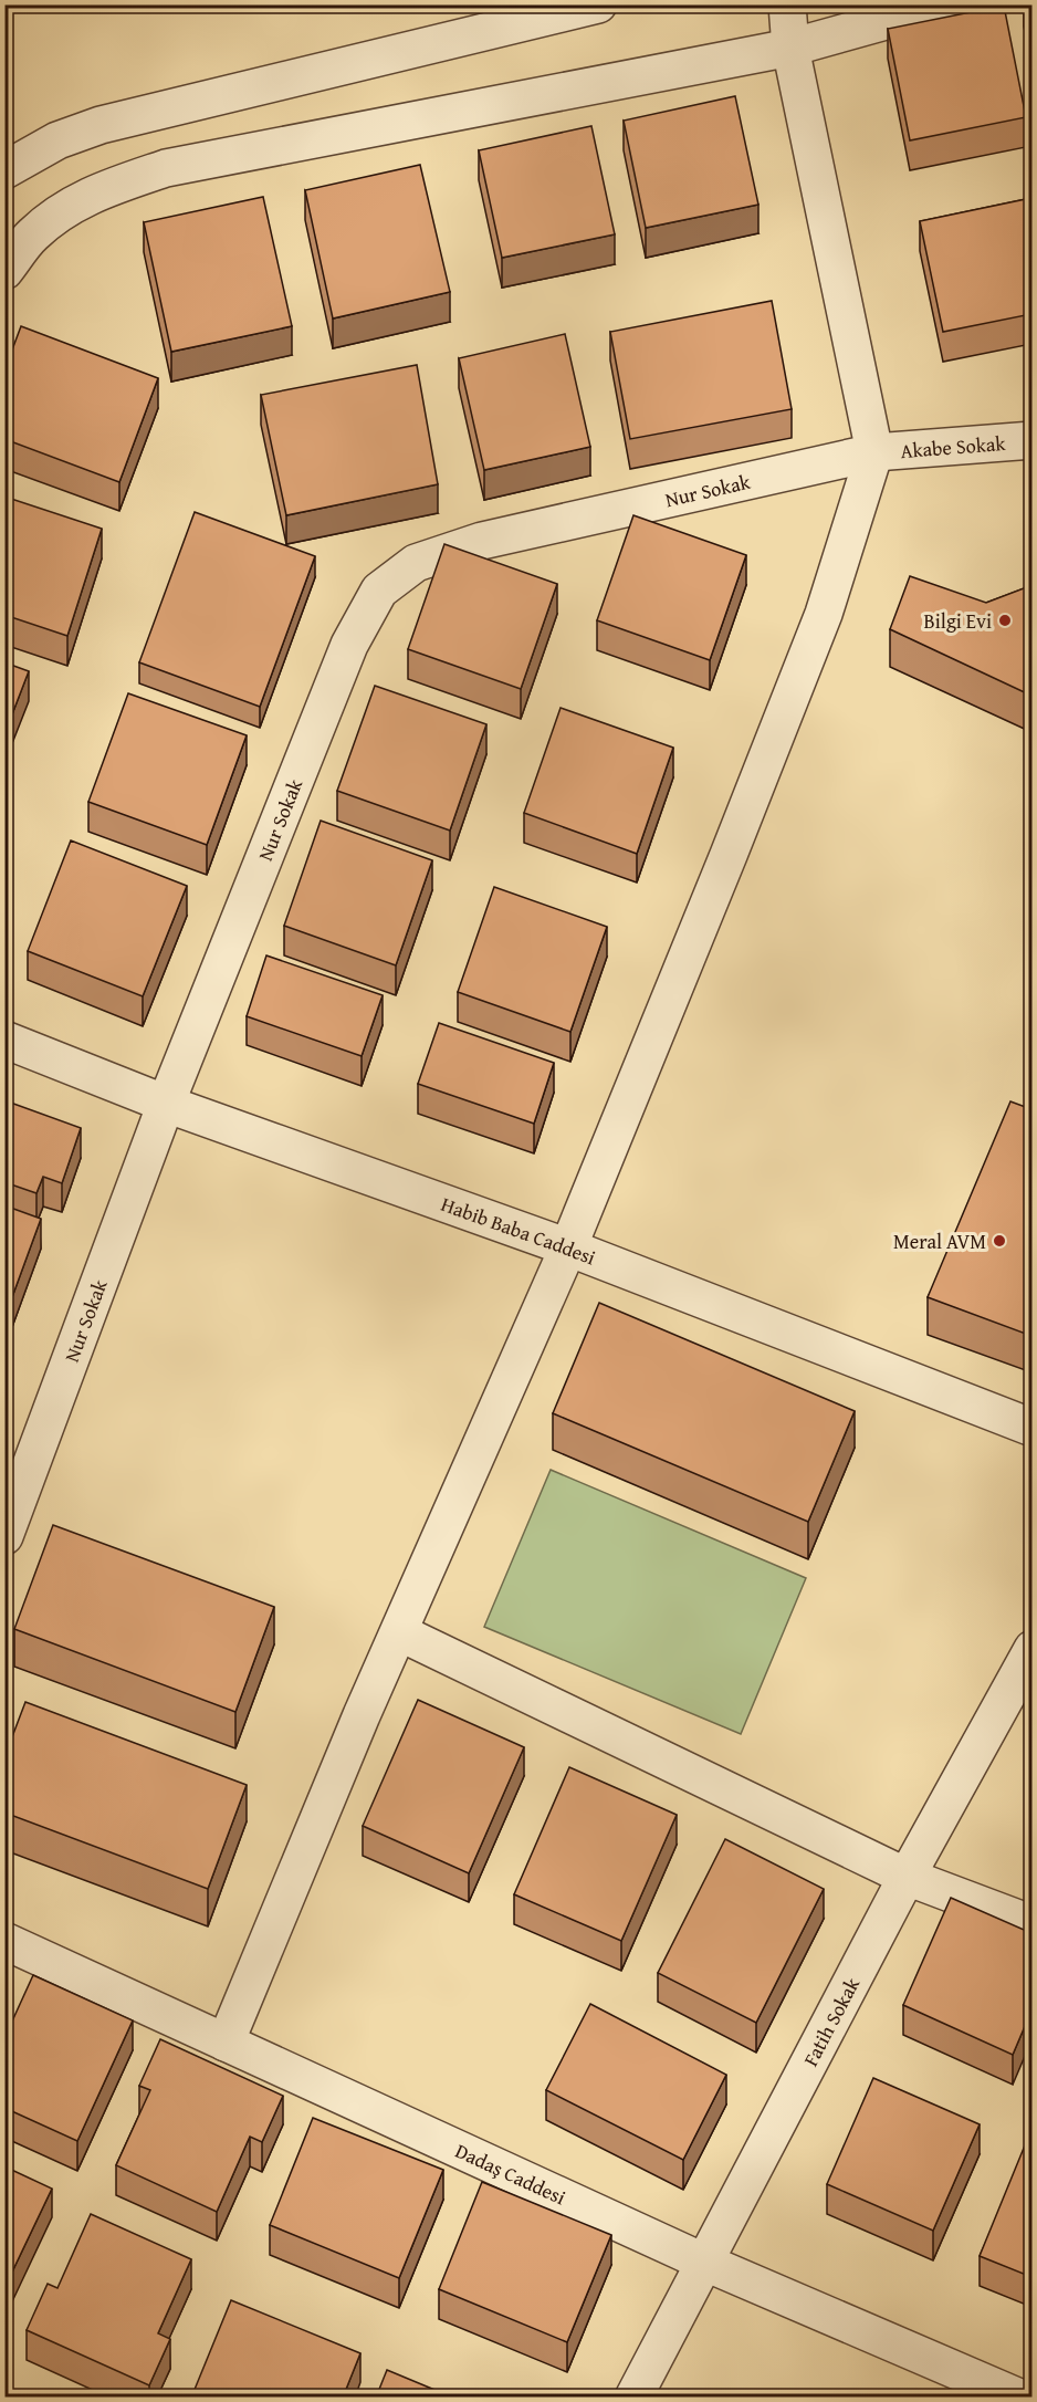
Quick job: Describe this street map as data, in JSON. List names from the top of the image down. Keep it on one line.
{"streets":{"street":["Akabe Sokak","Nur Sokak","Habib Baba Caddesi","Fatih Sokak","Dadaş Caddesi"]},"crossings":[["Akabe Sokak","Nur Sokak"],["Nur Sokak","Habib Baba Caddesi"],["Fatih Sokak","Dadaş Caddesi"]],"places":["Bilgi Evi","Meral AVM"]}
